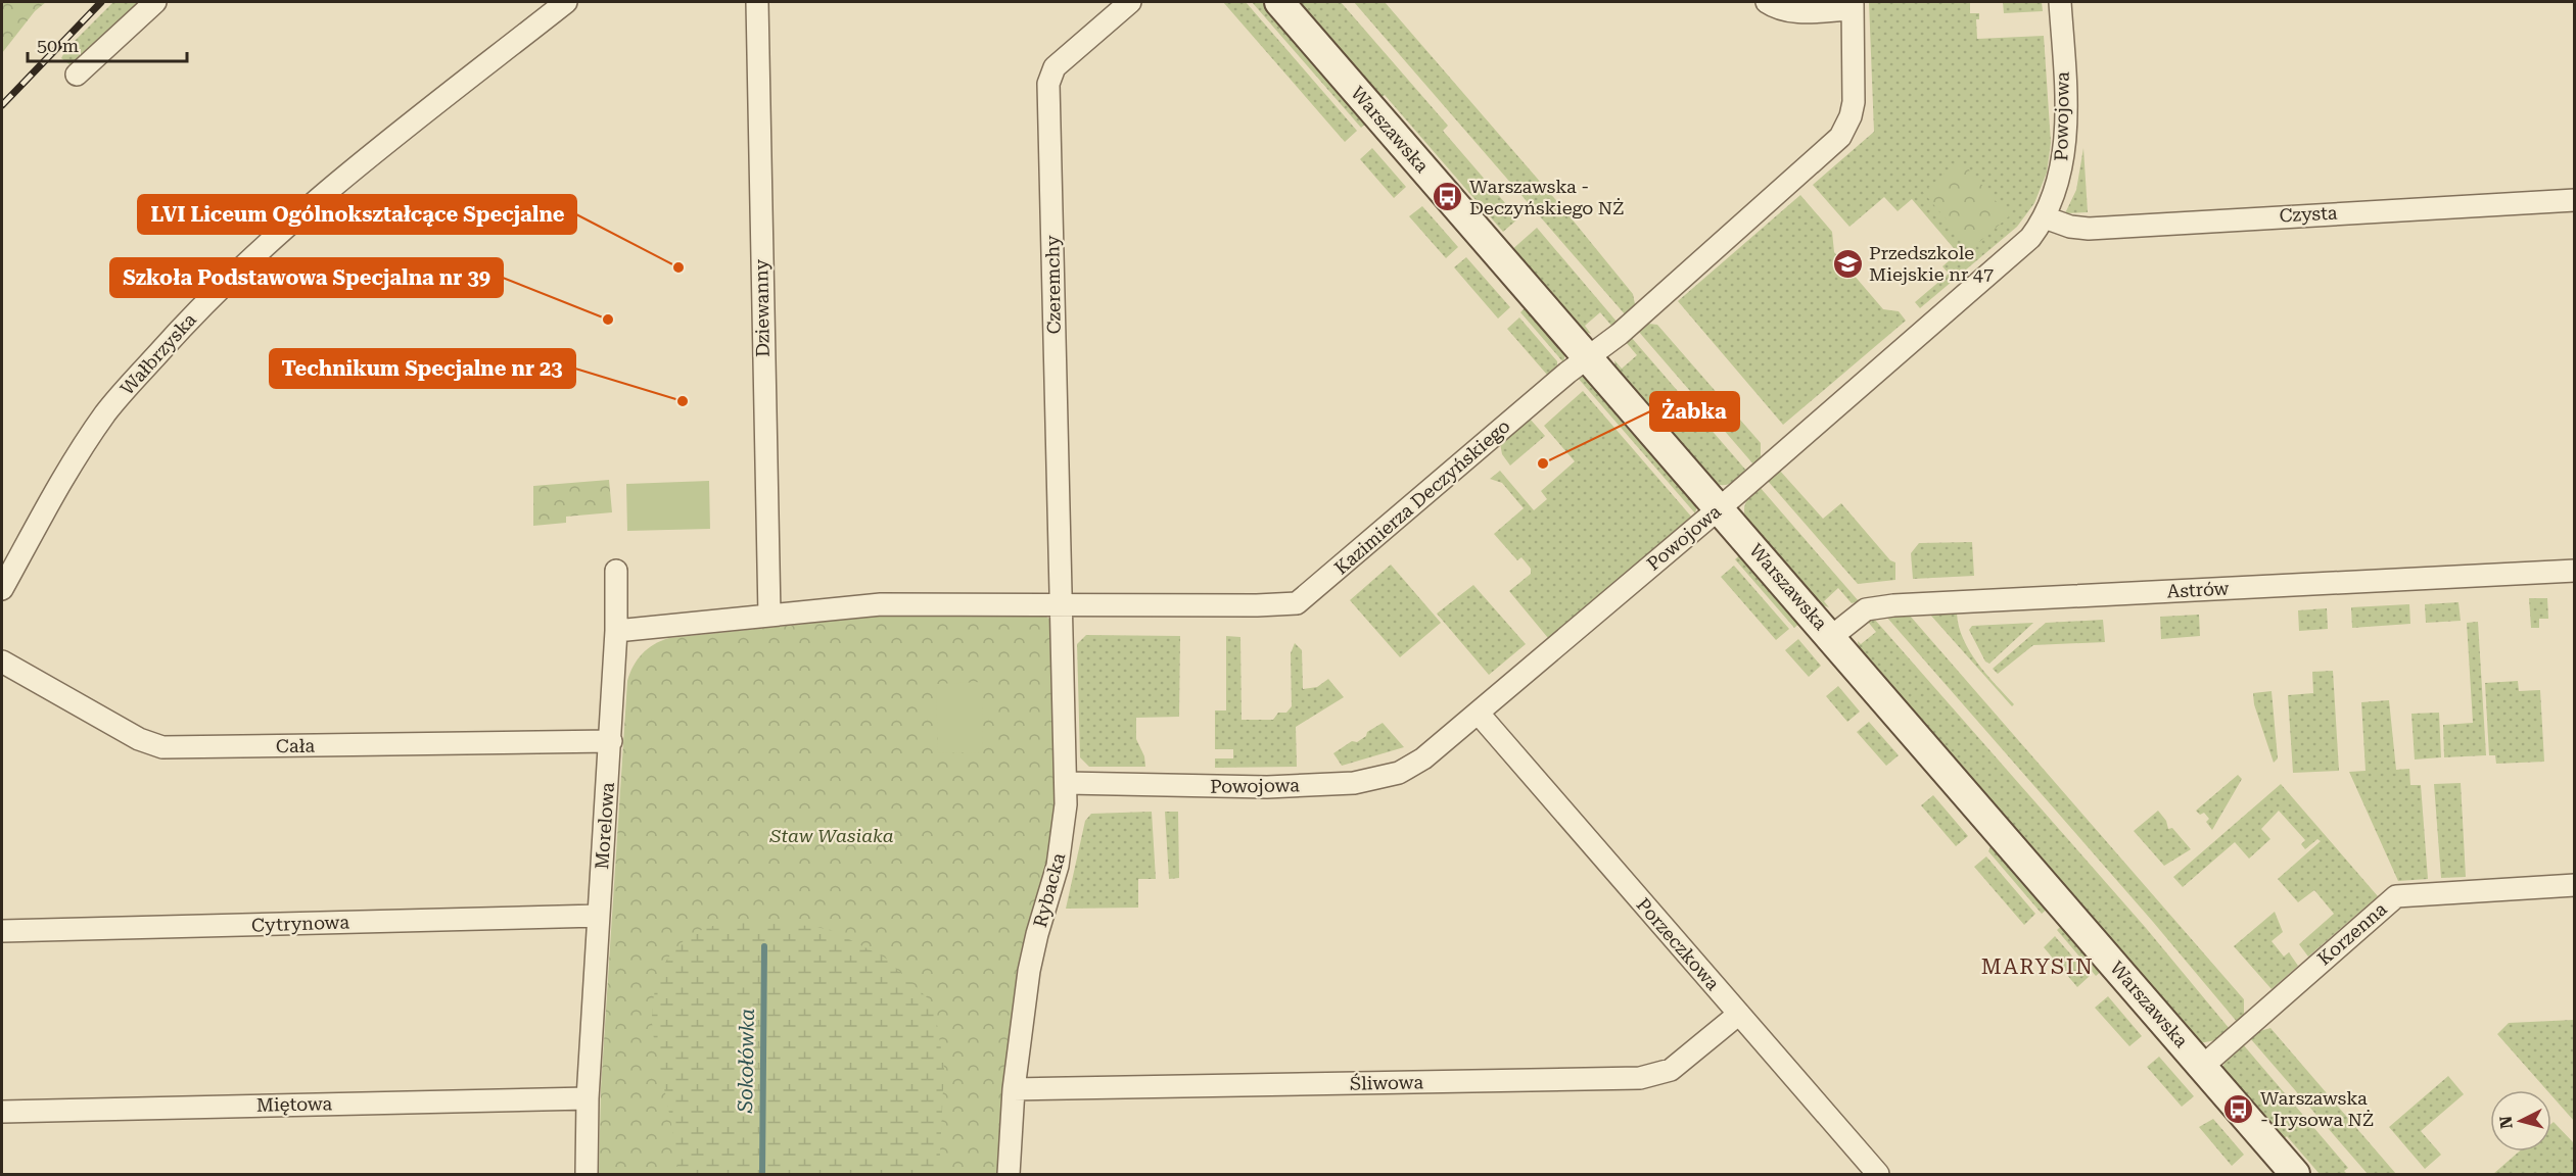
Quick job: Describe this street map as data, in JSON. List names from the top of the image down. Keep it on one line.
{"streets":{"street":["Powojowa","Warszawska","Czysta","Czeremchy","Dziewanny","Wałbrzyska","Kazimierza Deczyńskiego","Astrów","Cała","Morelowa","Rybacka","Cytrynowa","Korzenna","Porzeczkowa","Śliwowa","Miętowa"]},"crossings":[["Powojowa","Warszawska"],["Powojowa","Czysta"],["Powojowa","Rybacka"],["Powojowa","Porzeczkowa"],["Warszawska","Kazimierza Deczyńskiego"],["Warszawska","Astrów"],["Warszawska","Korzenna"],["Czeremchy","Kazimierza Deczyńskiego"],["Czeremchy","Rybacka"],["Dziewanny","Kazimierza Deczyńskiego"],["Kazimierza Deczyńskiego","Rybacka"],["Cała","Morelowa"],["Morelowa","Cytrynowa"],["Morelowa","Miętowa"],["Rybacka","Śliwowa"],["Porzeczkowa","Śliwowa"]],"districts":["MARYSIN"],"water":["Sokołówka"],"parks":["Staw Wasiaka"],"places":{"bus stop":["Warszawska - Deczyńskiego NŻ","Warszawska - Irysowa NŻ"],"school or university":["Przedszkole Miejskie nr 47"],"other":["LVI Liceum Ogólnokształcące Specjalne","Szkoła Podstawowa Specjalna nr 39","Technikum Specjalne nr 23","Żabka"]},"scale_bar":"50 m","north":"left"}
